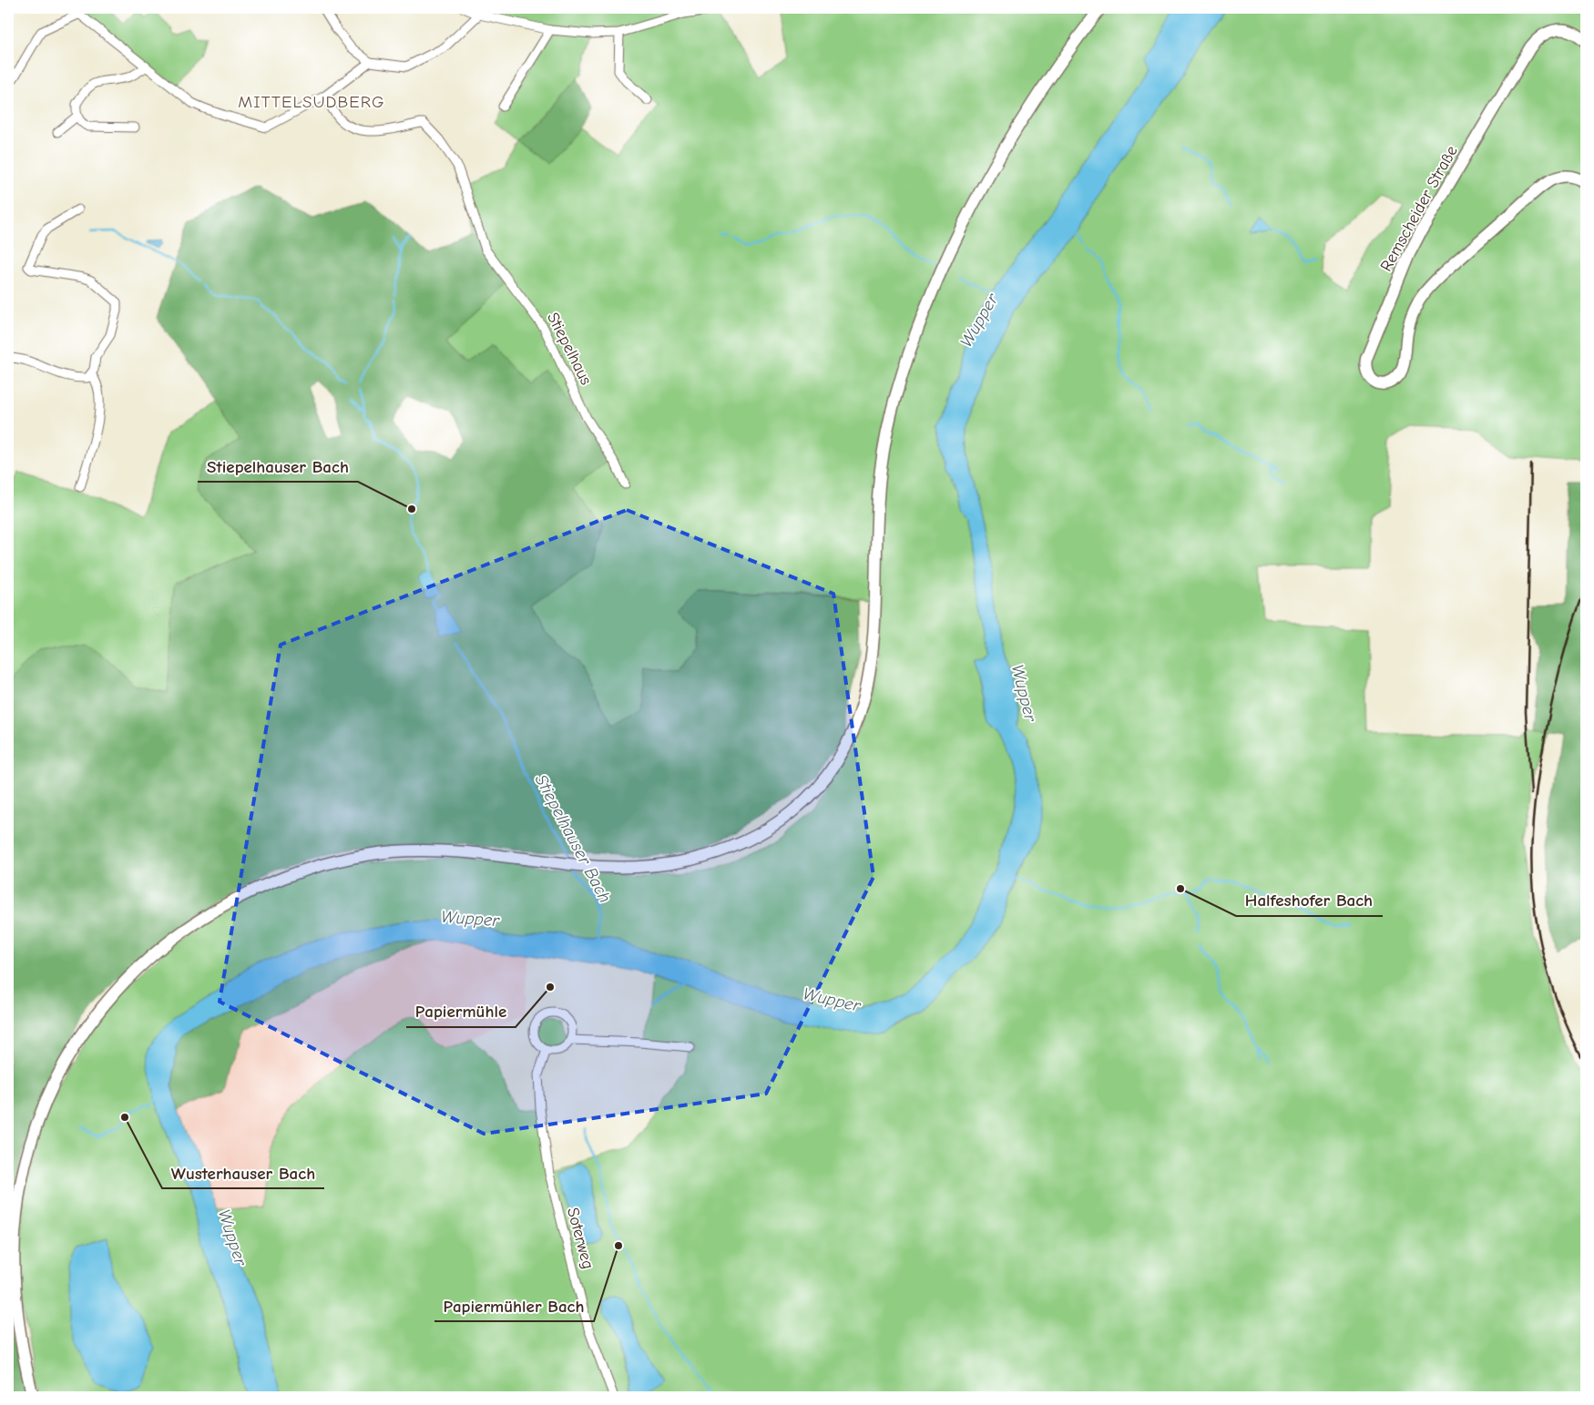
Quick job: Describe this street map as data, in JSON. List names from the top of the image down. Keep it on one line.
{"streets":{"main road":["Remscheider Straße"],"street":["Stiepelhaus","Soterweg"]},"districts":["MITTELSUDBERG"],"water":["Wupper","Stiepelhauser Bach"],"places":["Stiepelhauser Bach","Halfeshofer Bach","Papiermühle","Wusterhauser Bach","Papiermühler Bach"]}
